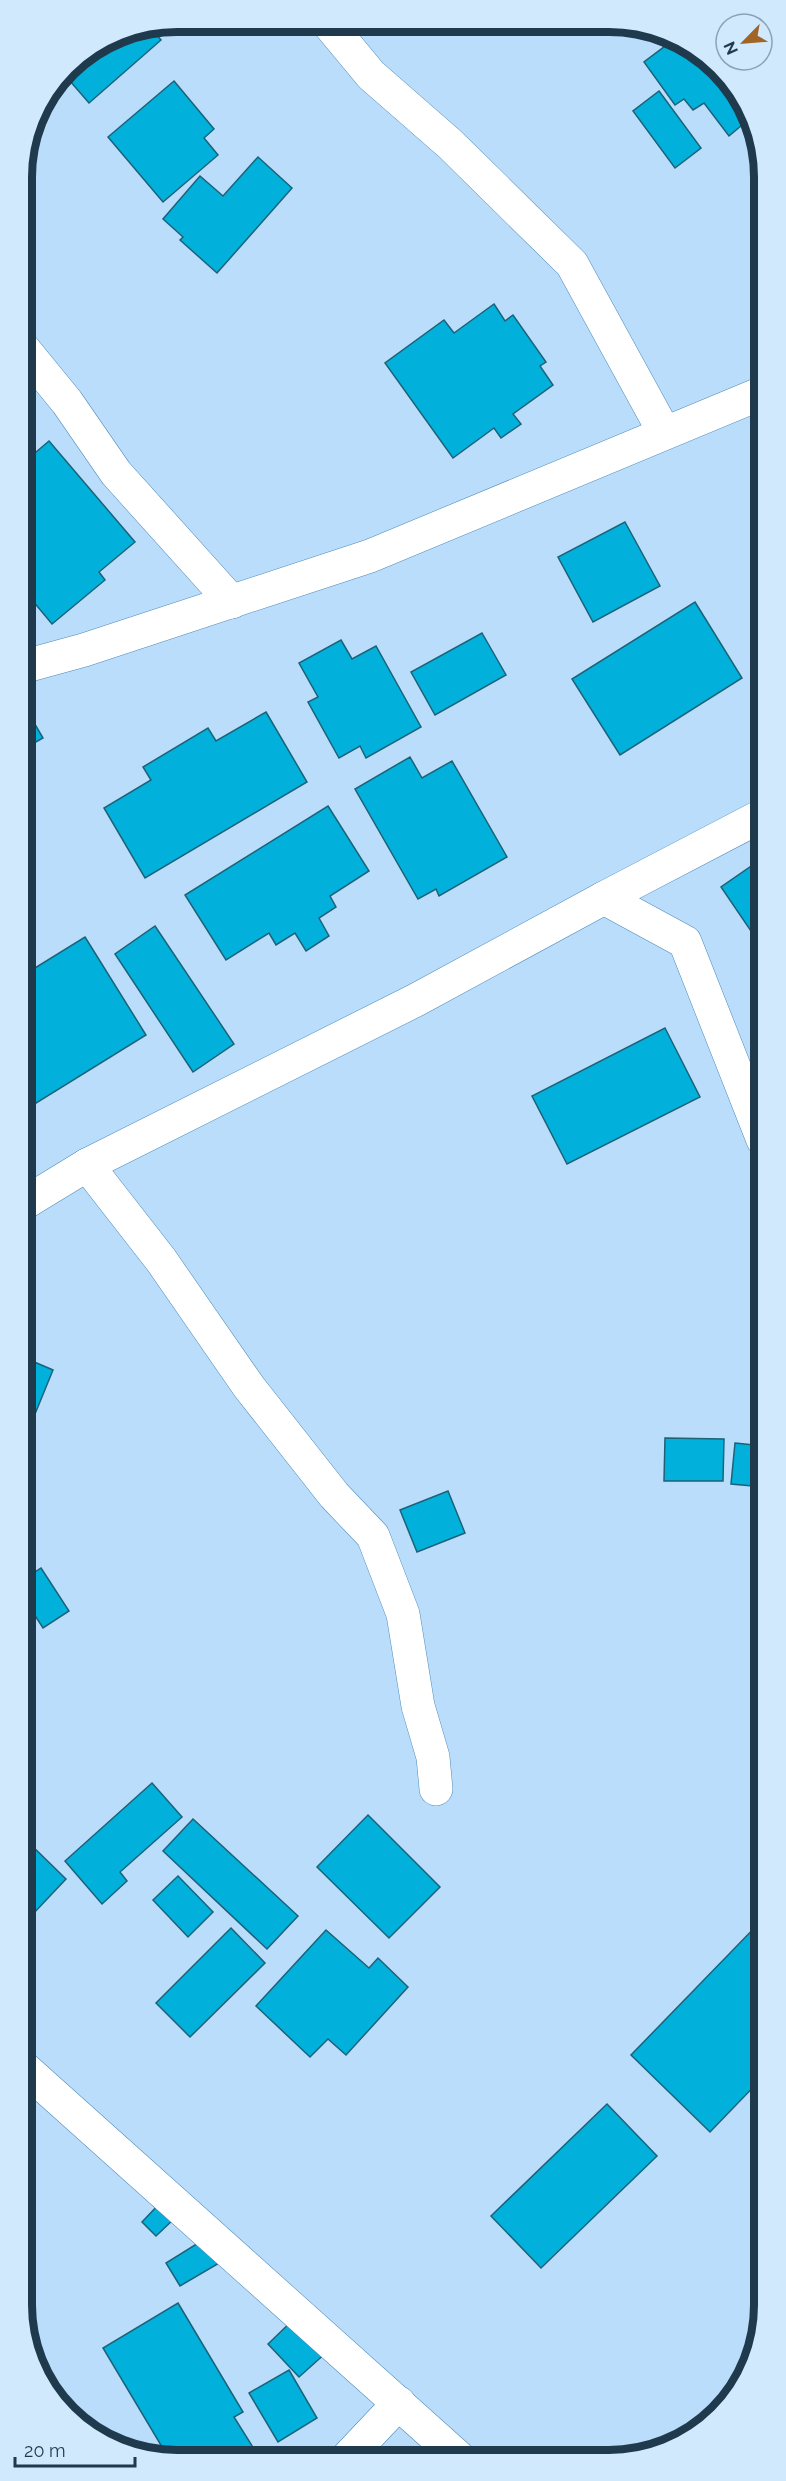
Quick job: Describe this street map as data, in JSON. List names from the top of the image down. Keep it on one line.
{"scale_bar":"20 m","north":"bottom left"}
